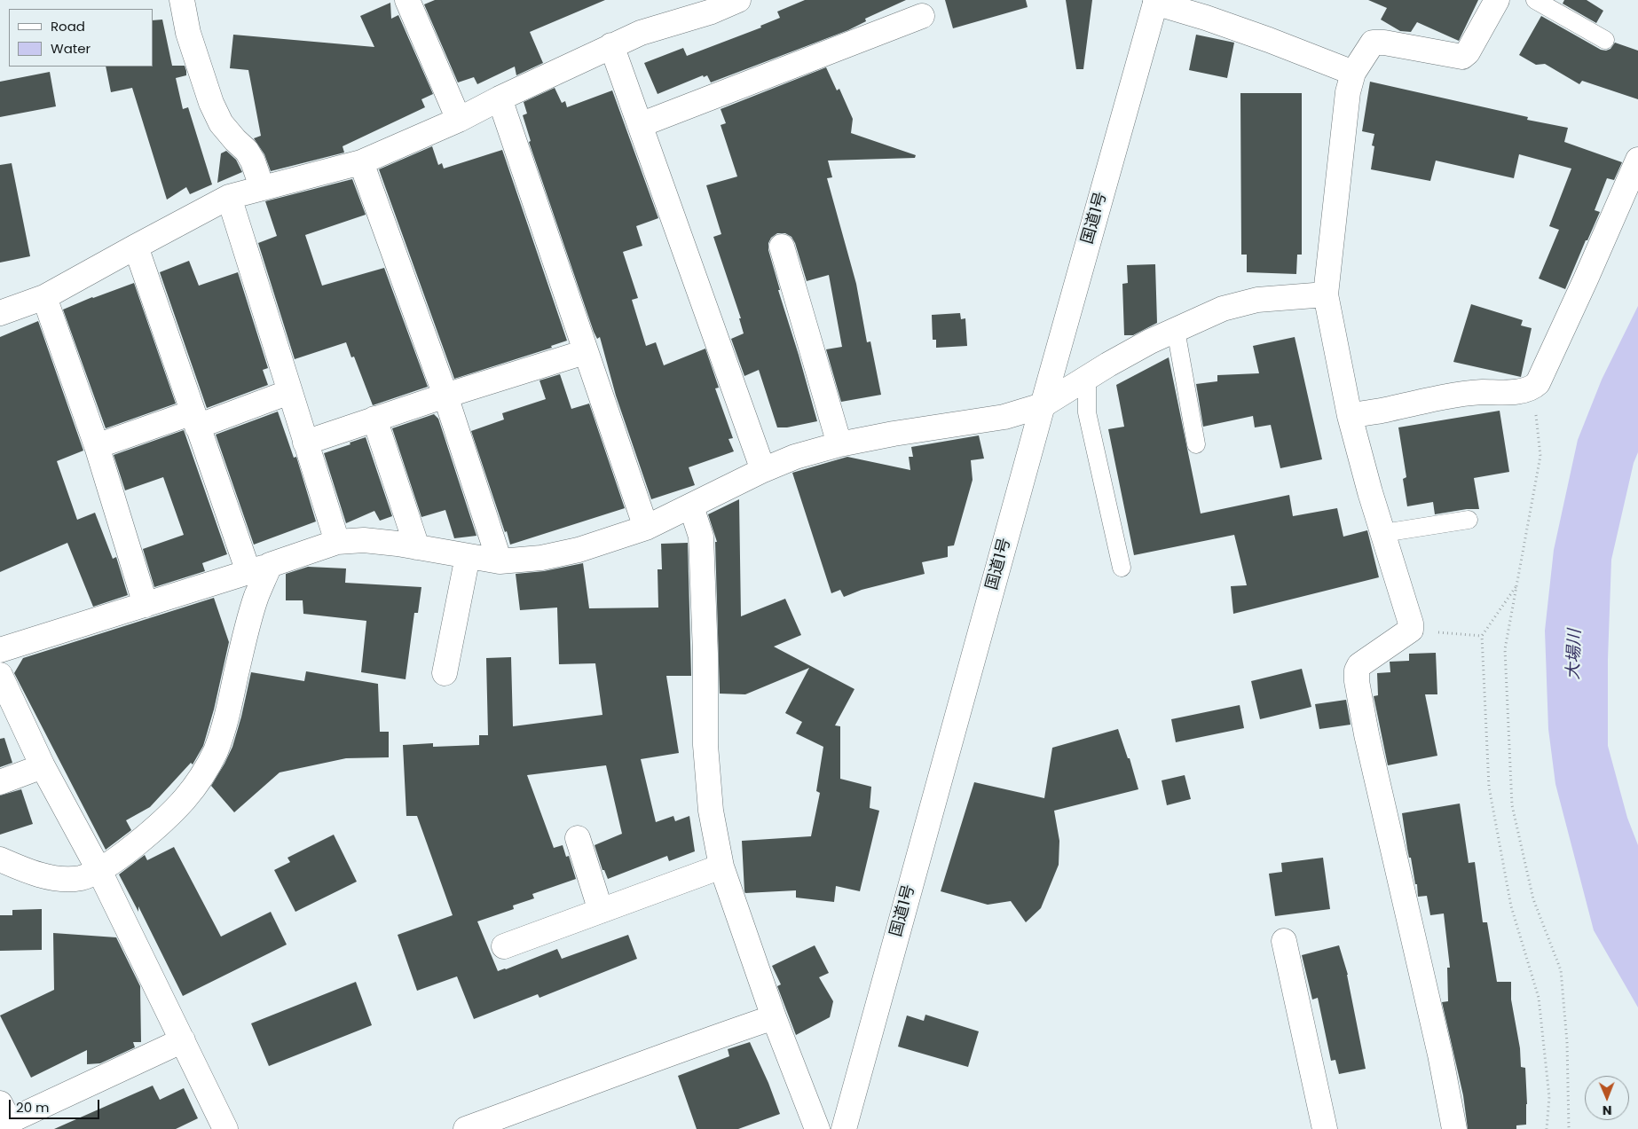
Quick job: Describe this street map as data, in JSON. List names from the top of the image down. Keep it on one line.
{"streets":{"main road":["国道1号"]},"water":["大場川"],"legend":["Road","Water"],"scale_bar":"20 m","north":"bottom"}
